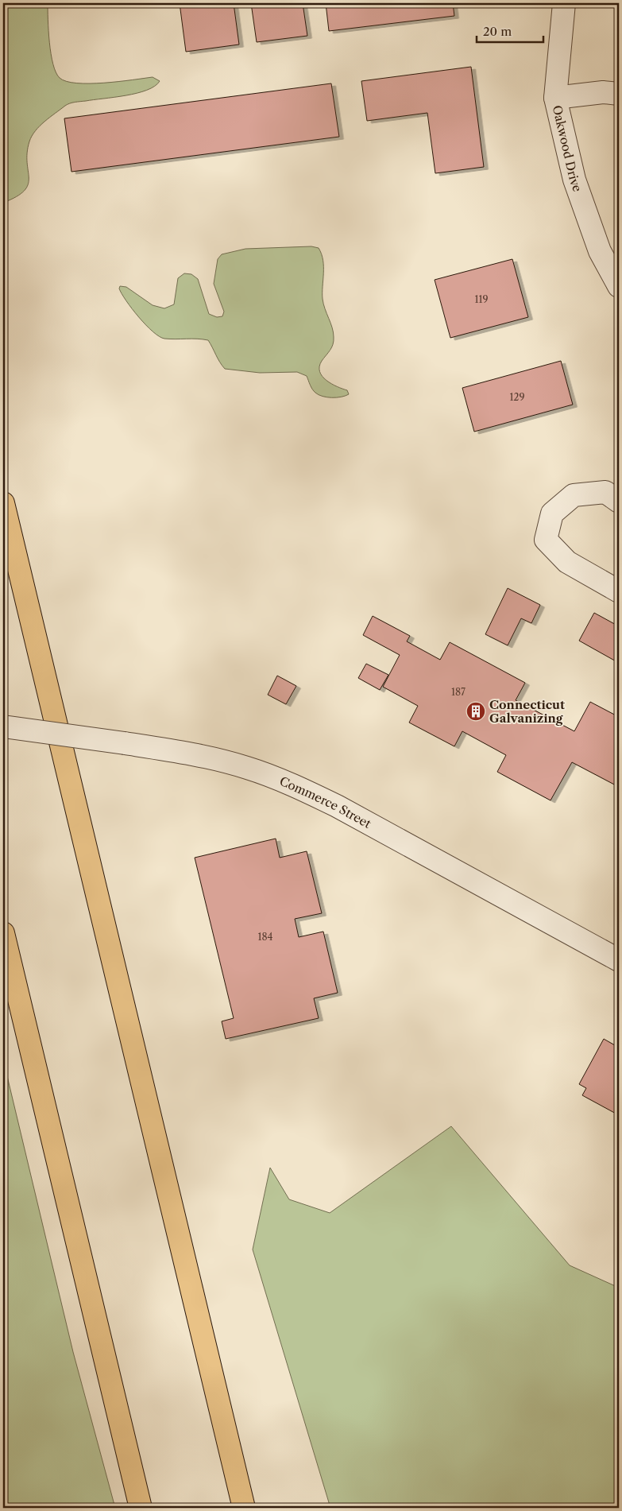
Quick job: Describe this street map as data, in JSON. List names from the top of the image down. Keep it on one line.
{"streets":{"street":["Oakwood Drive","Commerce Street"]},"places":{"building":["Connecticut Galvanizing"]},"house_numbers":["119","129","187","184"],"scale_bar":"20 m"}
